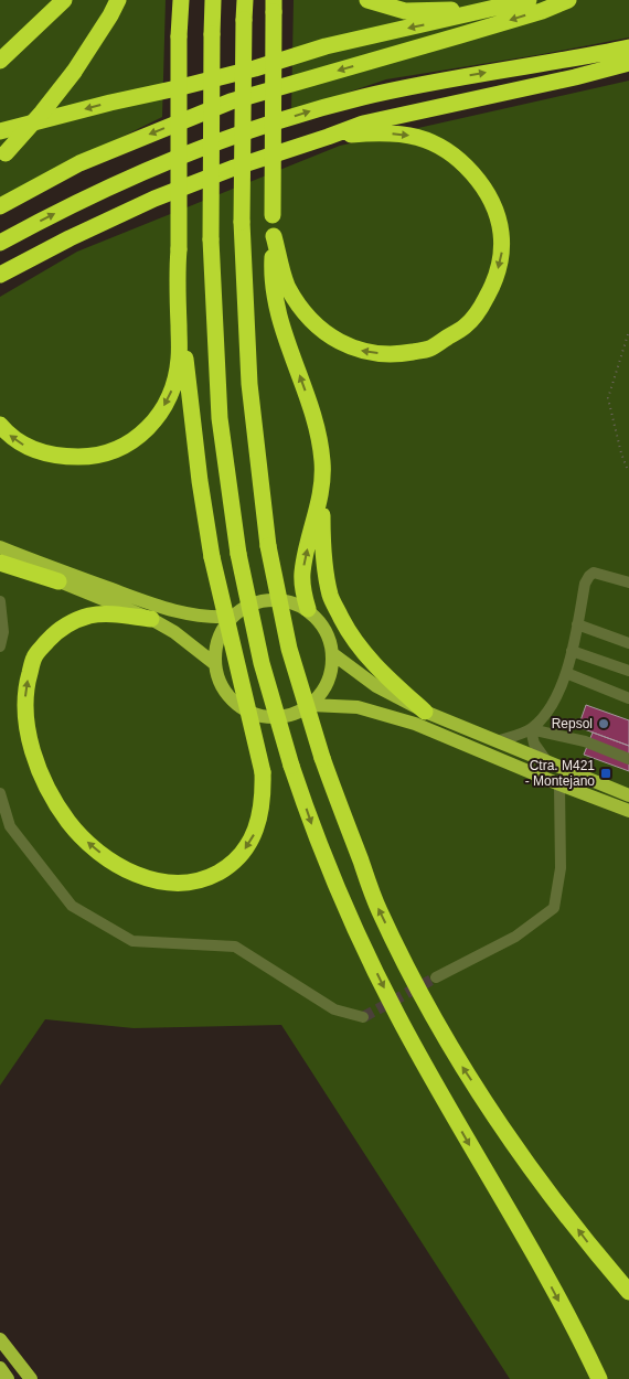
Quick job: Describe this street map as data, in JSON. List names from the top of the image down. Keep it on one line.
{"places":{"other":["Repsol"],"transit":["Ctra. M421 - Montejano"]}}
